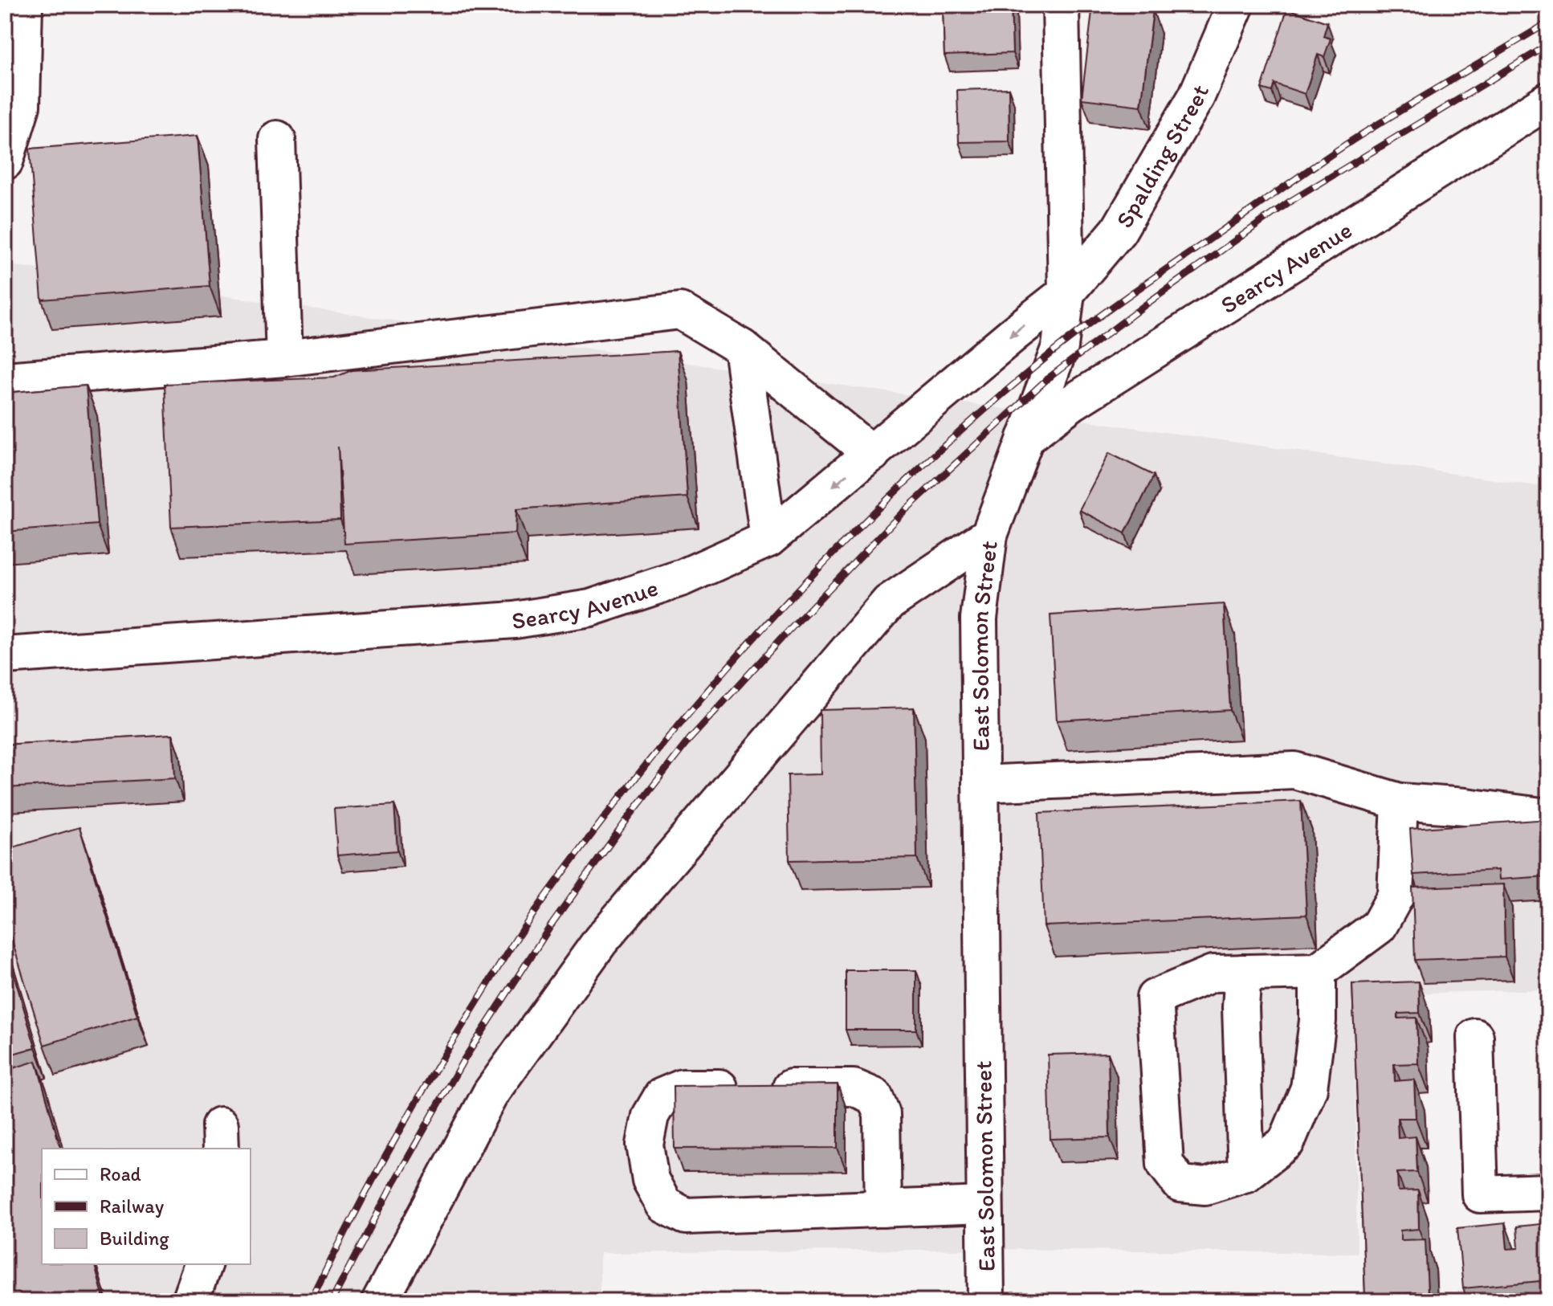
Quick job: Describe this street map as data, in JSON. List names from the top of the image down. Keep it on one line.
{"streets":{"street":["Spalding Street","Searcy Avenue","East Solomon Street"]},"crossings":[["Spalding Street","Searcy Avenue"],["Spalding Street","East Solomon Street"],["Searcy Avenue","East Solomon Street"]],"legend":["Road","Railway","Building"]}
